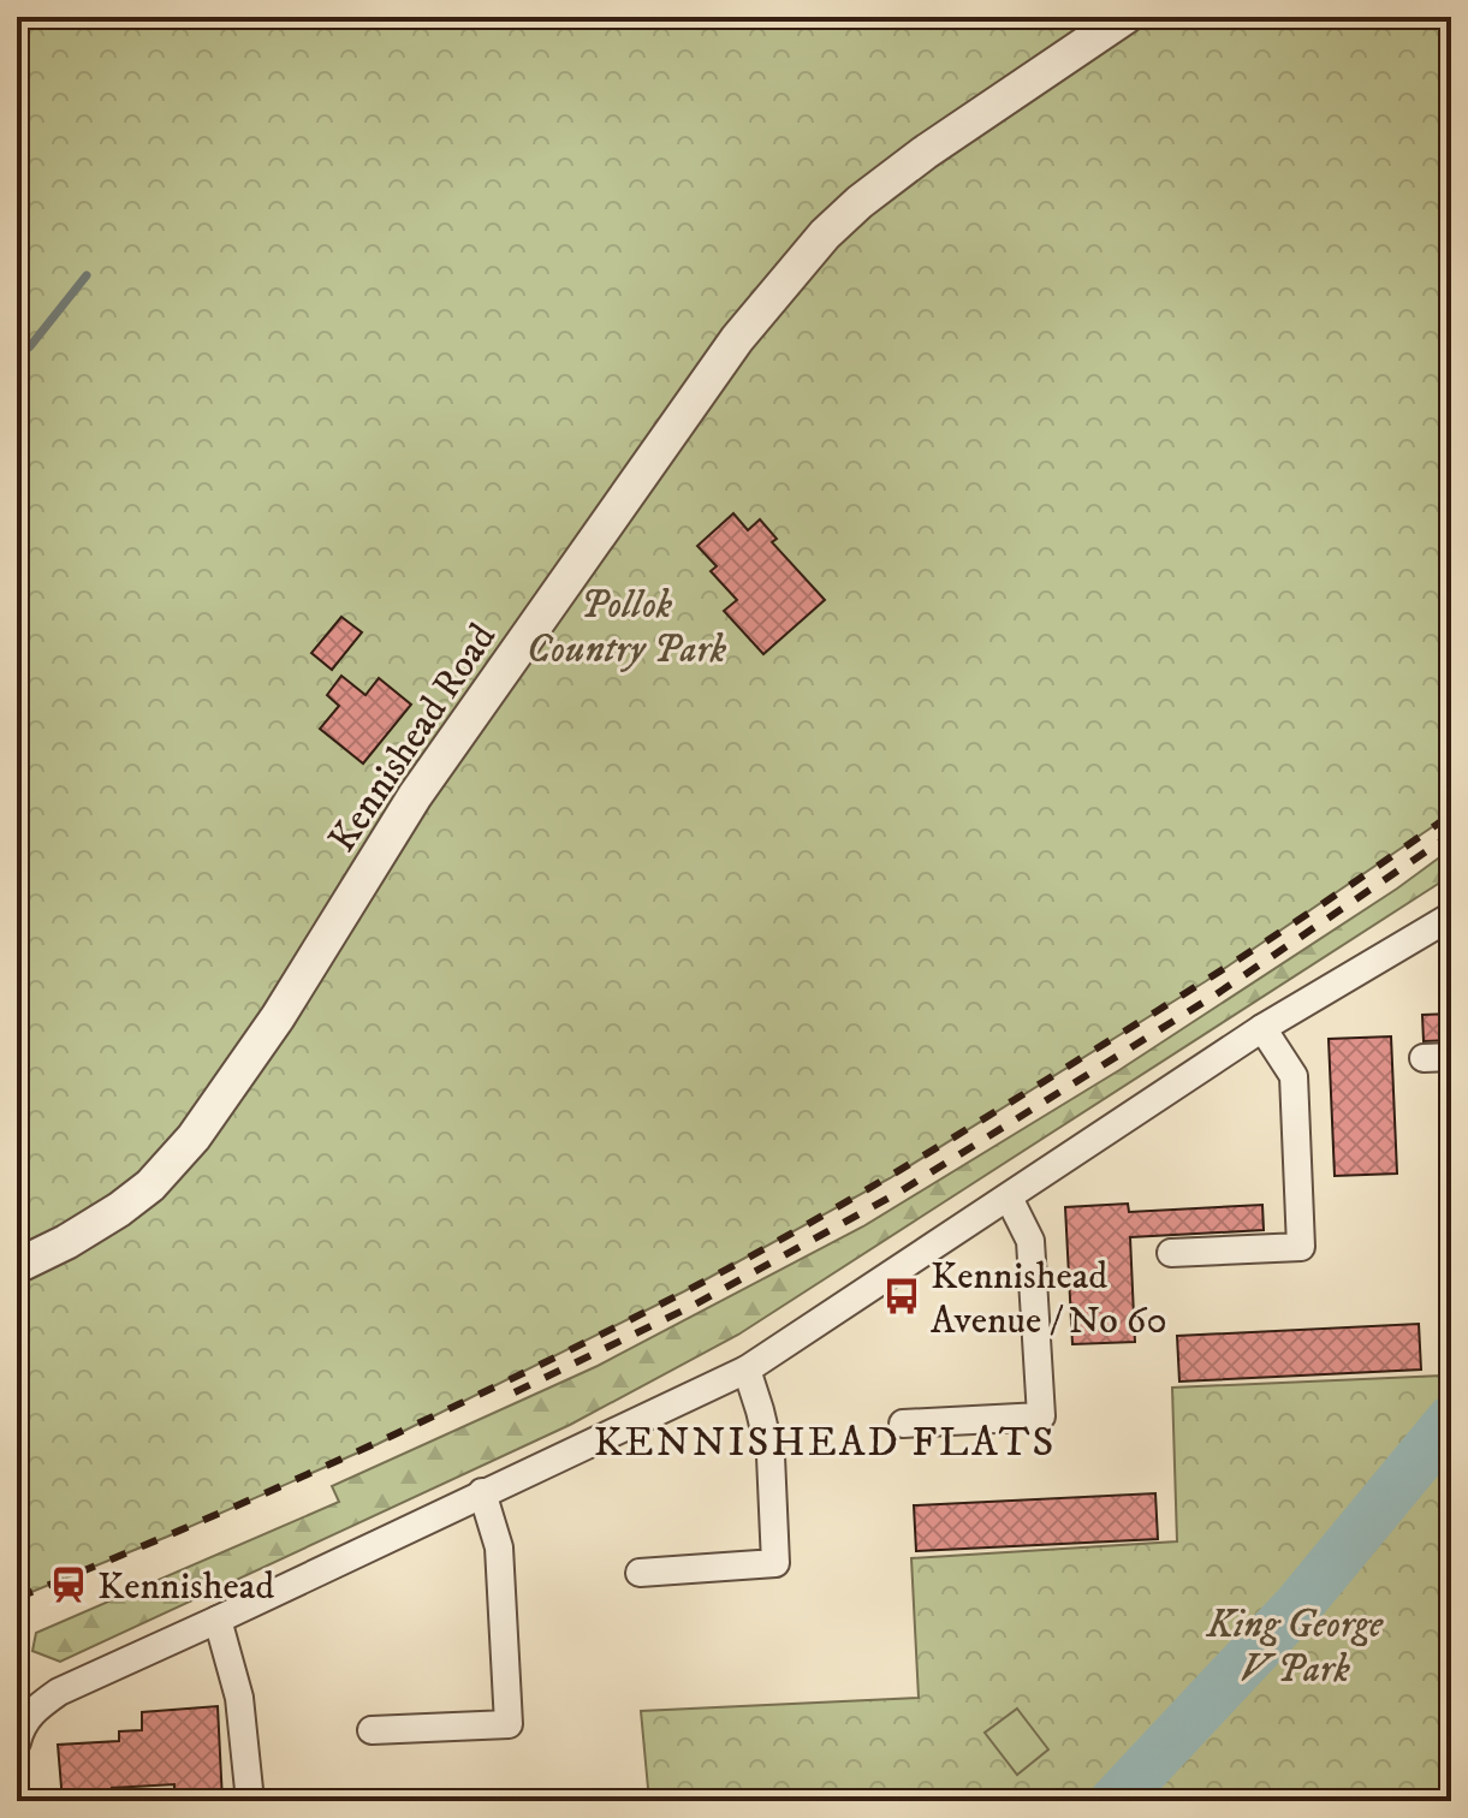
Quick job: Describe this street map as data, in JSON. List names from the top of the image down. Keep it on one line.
{"streets":{"street":["Kennishead Road"]},"districts":["KENNISHEAD FLATS"],"parks":["Pollok Country Park","King George V Park"],"places":{"bus stop":["Kennishead Avenue / No 60"],"station":["Kennishead"]}}
